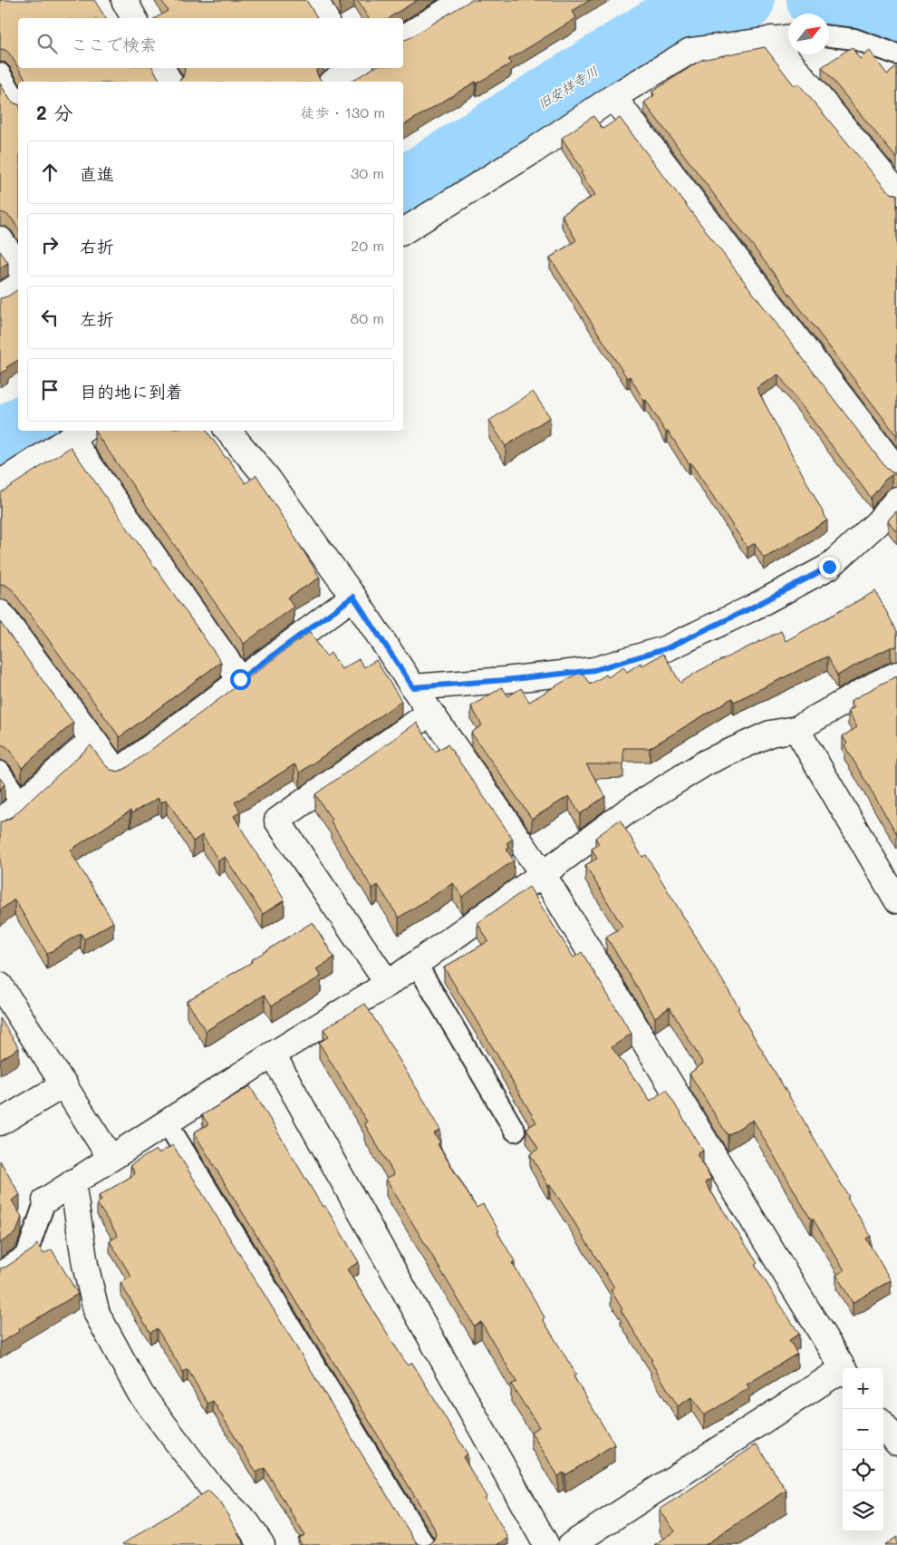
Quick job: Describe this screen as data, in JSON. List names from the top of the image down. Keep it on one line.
{"water":["旧安祥寺川"],"north":"top right","page":{"search":"ここで検索","heading":["2 分","徒歩 · 130 m"],"list":[["直進","30 m"],["右折","20 m"],["左折","80 m"],"目的地に到着"],"map_buttons":["+","−"]}}
